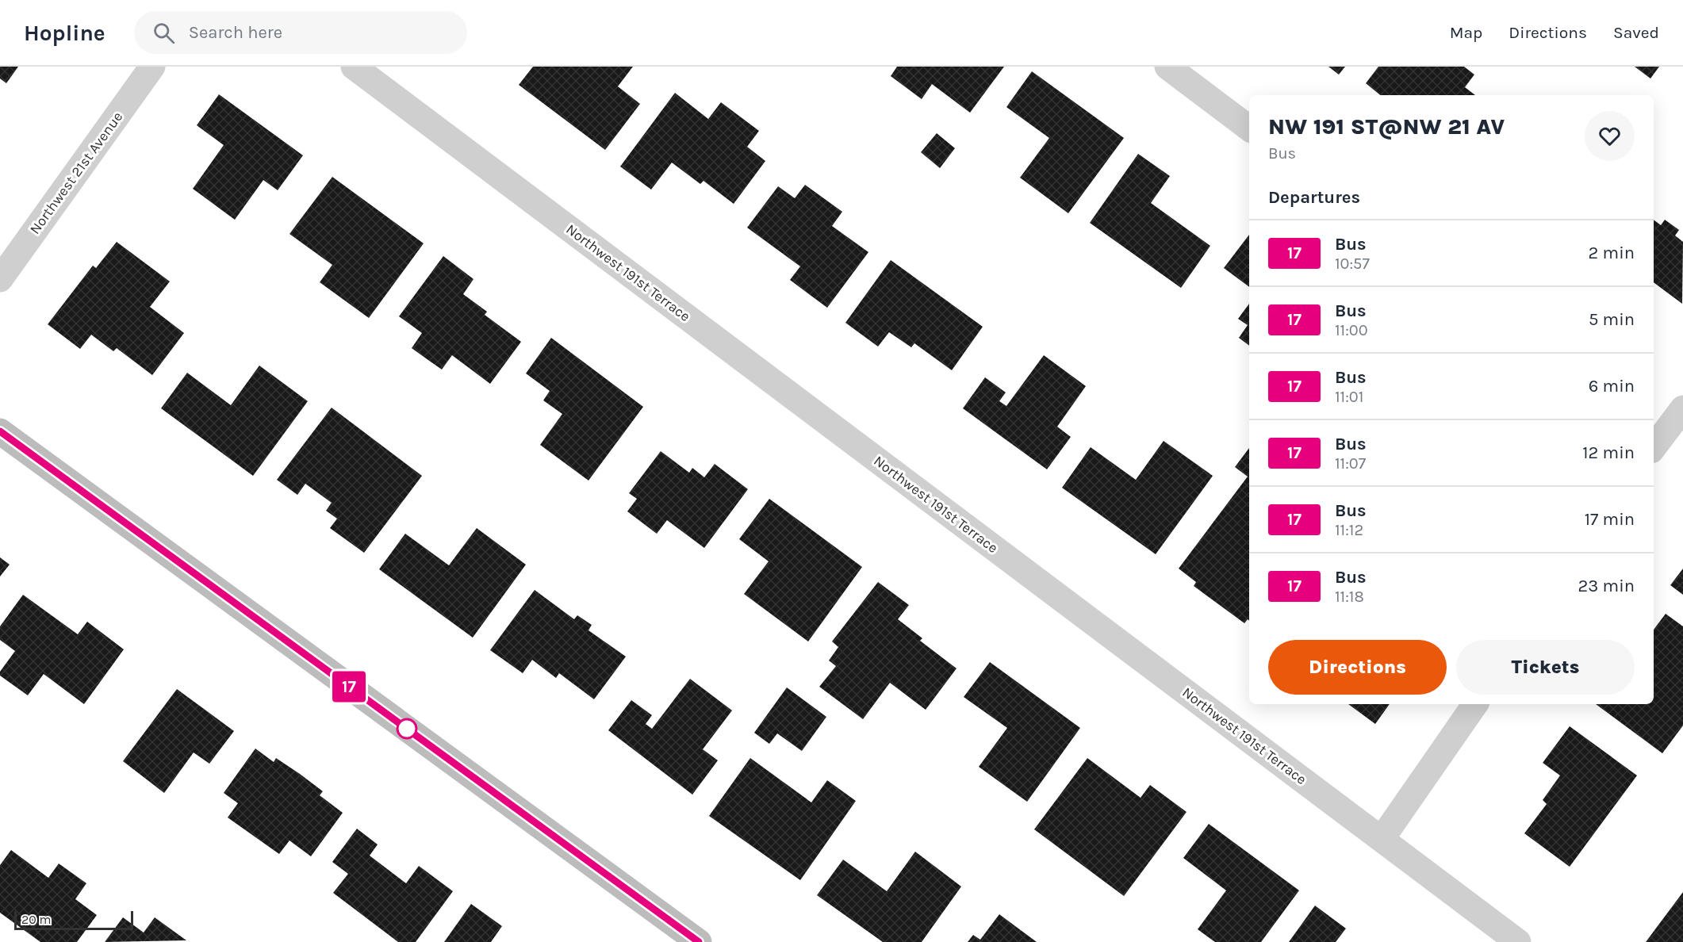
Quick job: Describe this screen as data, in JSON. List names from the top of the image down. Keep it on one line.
{"streets":{"street":["Northwest 21st Avenue","Northwest 191st Terrace"]},"lines":["bus line 17"],"scale_bar":"20 m","page":{"header":"Hopline","search":"Search here","nav":["Map","Directions","Saved"],"on_map":"17","heading":[["NW 191 ST@NW 21 AV","Bus"],"Departures"],"list":[{"mark":"17","name":"Bus","note":"10:57","value":"2 min"},{"mark":"17","name":"Bus","note":"11:00","value":"5 min"},{"mark":"17","name":"Bus","note":"11:01","value":"6 min"},{"mark":"17","name":"Bus","note":"11:07","value":"12 min"},{"mark":"17","name":"Bus","note":"11:12","value":"17 min"},{"mark":"17","name":"Bus","note":"11:18","value":"23 min"}],"buttons":["Directions","Tickets"],"scale":"20 m"}}
